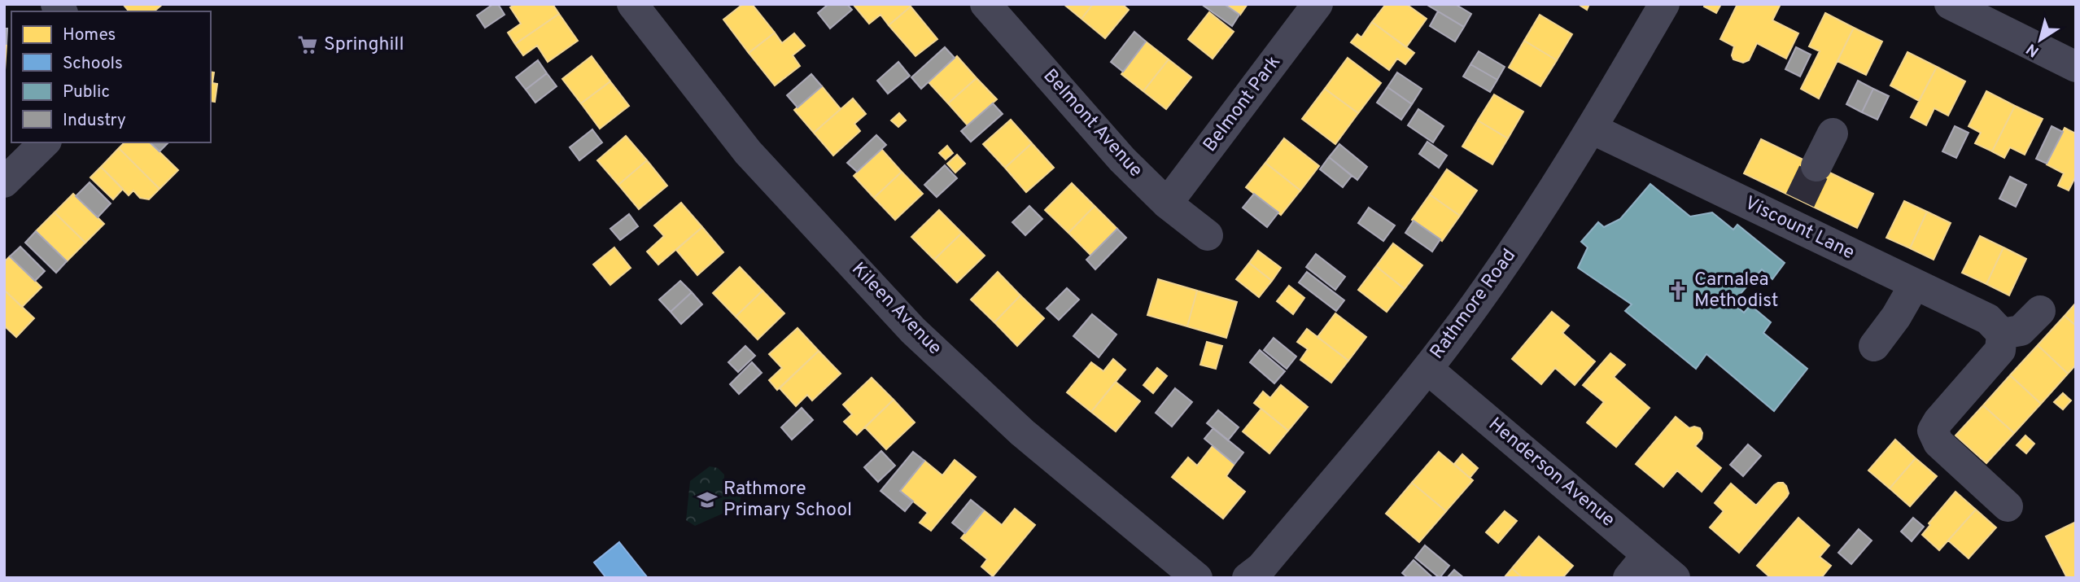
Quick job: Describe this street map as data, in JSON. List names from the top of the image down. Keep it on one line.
{"streets":{"street":["Belmont Park","Belmont Avenue","Viscount Lane","Rathmore Road","Kileen Avenue","Henderson Avenue"]},"crossings":[["Belmont Park","Belmont Avenue"],["Viscount Lane","Rathmore Road"],["Rathmore Road","Henderson Avenue"]],"places":{"supermarket":["Springhill"],"church":["Carnalea Methodist"],"school or university":["Rathmore Primary School"]},"legend":["Homes","Schools","Public","Industry"],"north":"bottom left"}
